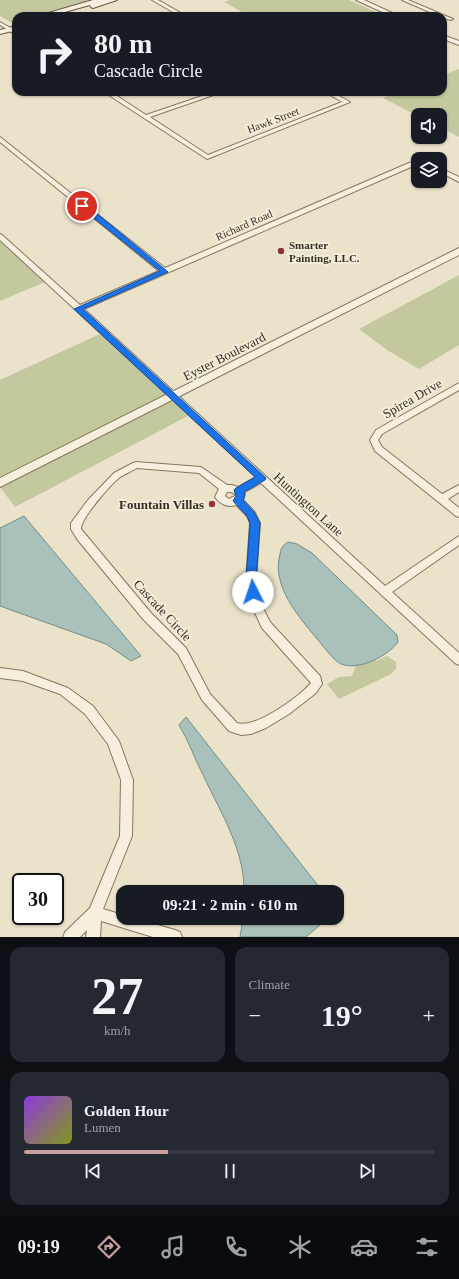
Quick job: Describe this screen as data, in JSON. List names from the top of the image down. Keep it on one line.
{"streets":{"street":["Hawk Street","Richard Road","Eyster Boulevard","Spirea Drive","Huntington Lane","Cascade Circle"]},"crossings":[["Richard Road","Huntington Lane"],["Eyster Boulevard","Huntington Lane"]],"places":["Smarter Painting, LLC.","Fountain Villas"],"page":{"turn":["80 m","Cascade Circle"],"limit":"30","trip":"09:21 · 2 min · 610 m","tile":[["27","km/h"],"Climate"],"heat":["−","19°","+"],"song":["Golden Hour","Lumen"],"tabs":"09:19"}}
